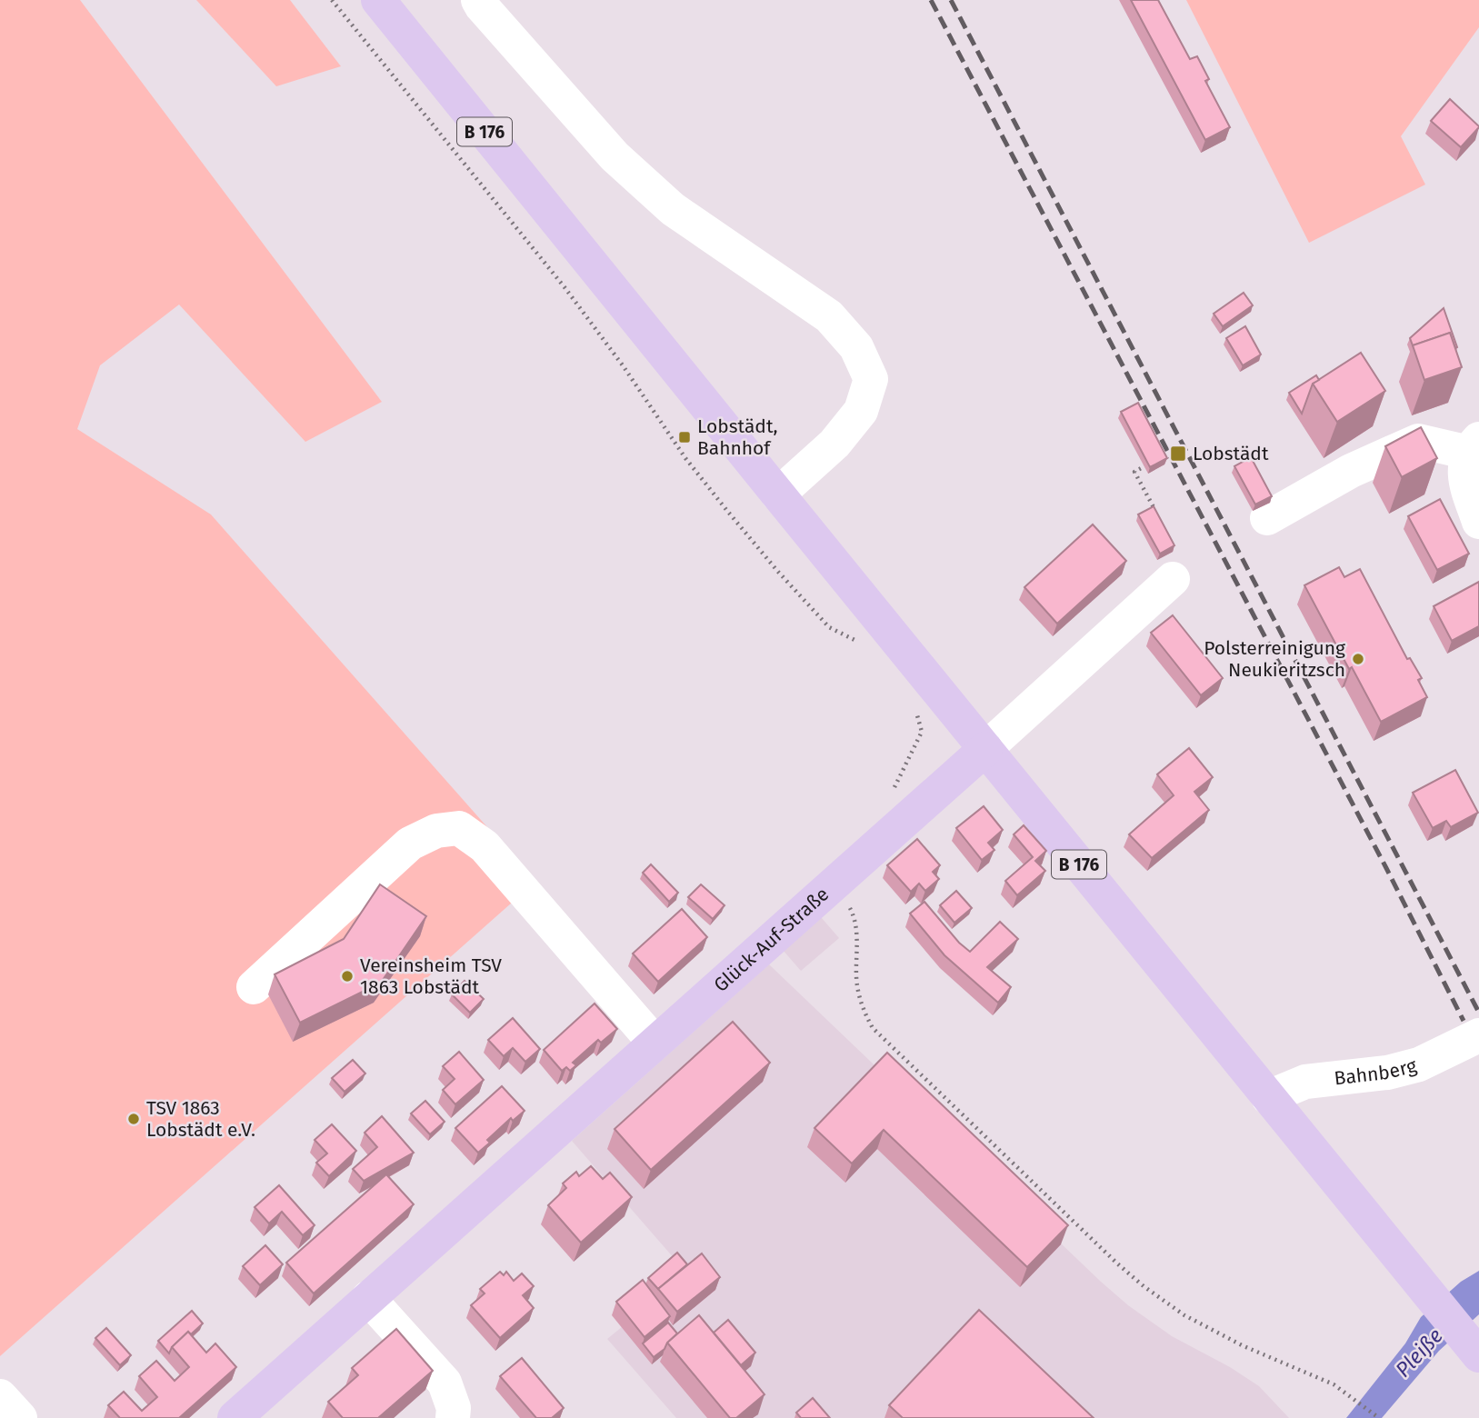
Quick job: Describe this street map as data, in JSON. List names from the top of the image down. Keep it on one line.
{"streets":{"main road":["B 176","Glück-Auf-Straße"],"street":["Bahnberg"]},"crossings":[["B 176","Glück-Auf-Straße"],["B 176","Bahnberg"]],"water":["Pleiße"],"places":{"transit":["Lobstädt, Bahnhof","Lobstädt"],"other":["Polsterreinigung Neukieritzsch","Vereinsheim TSV 1863 Lobstädt","TSV 1863 Lobstädt e.V."]}}
